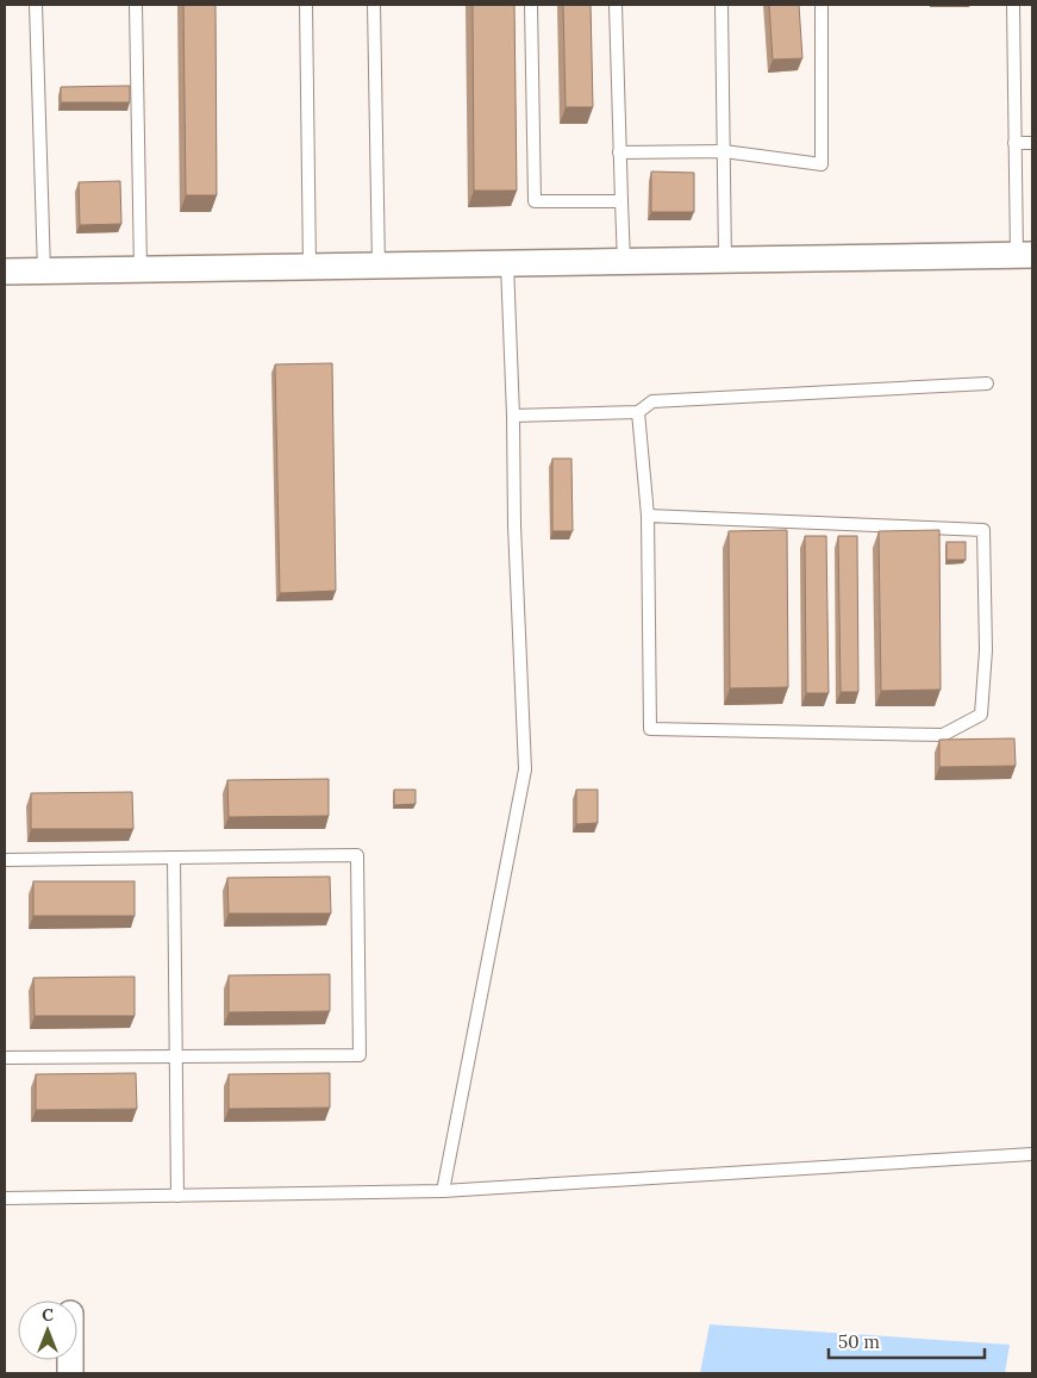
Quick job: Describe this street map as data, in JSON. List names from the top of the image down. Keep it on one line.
{"scale_bar":"50 m","north":"top"}
